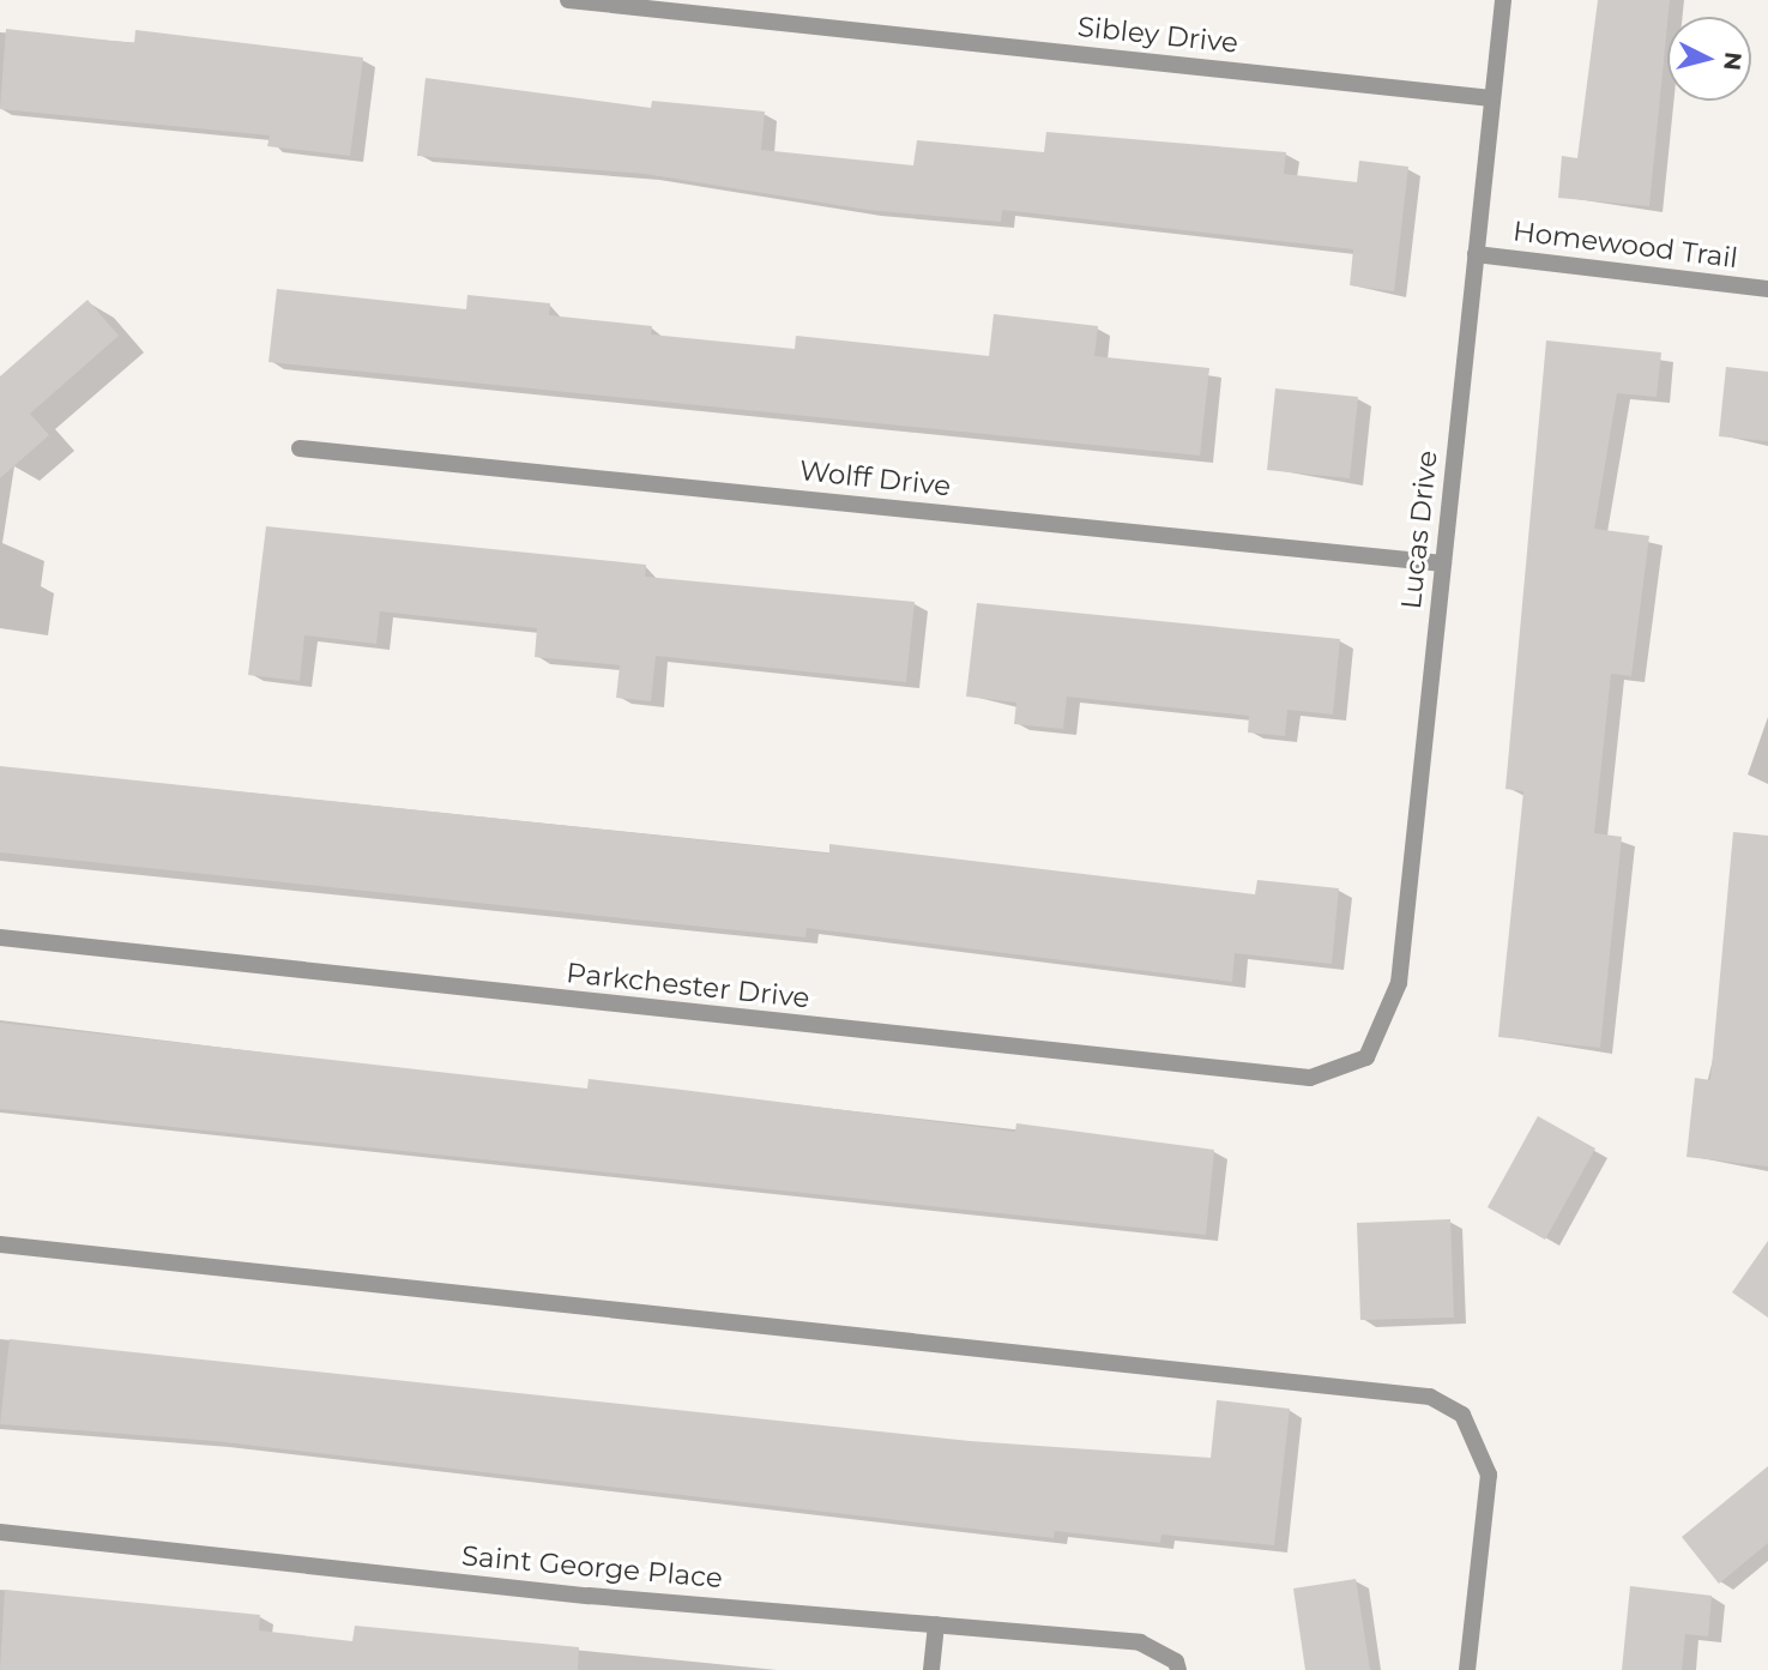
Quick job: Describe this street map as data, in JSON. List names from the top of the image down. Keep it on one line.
{"streets":{"street":["Sibley Drive","Homewood Trail","Wolff Drive","Lucas Drive","Parkchester Drive","Saint George Place"]},"crossings":[["Sibley Drive","Lucas Drive"],["Homewood Trail","Lucas Drive"],["Wolff Drive","Lucas Drive"],["Lucas Drive","Parkchester Drive"]],"north":"right"}
